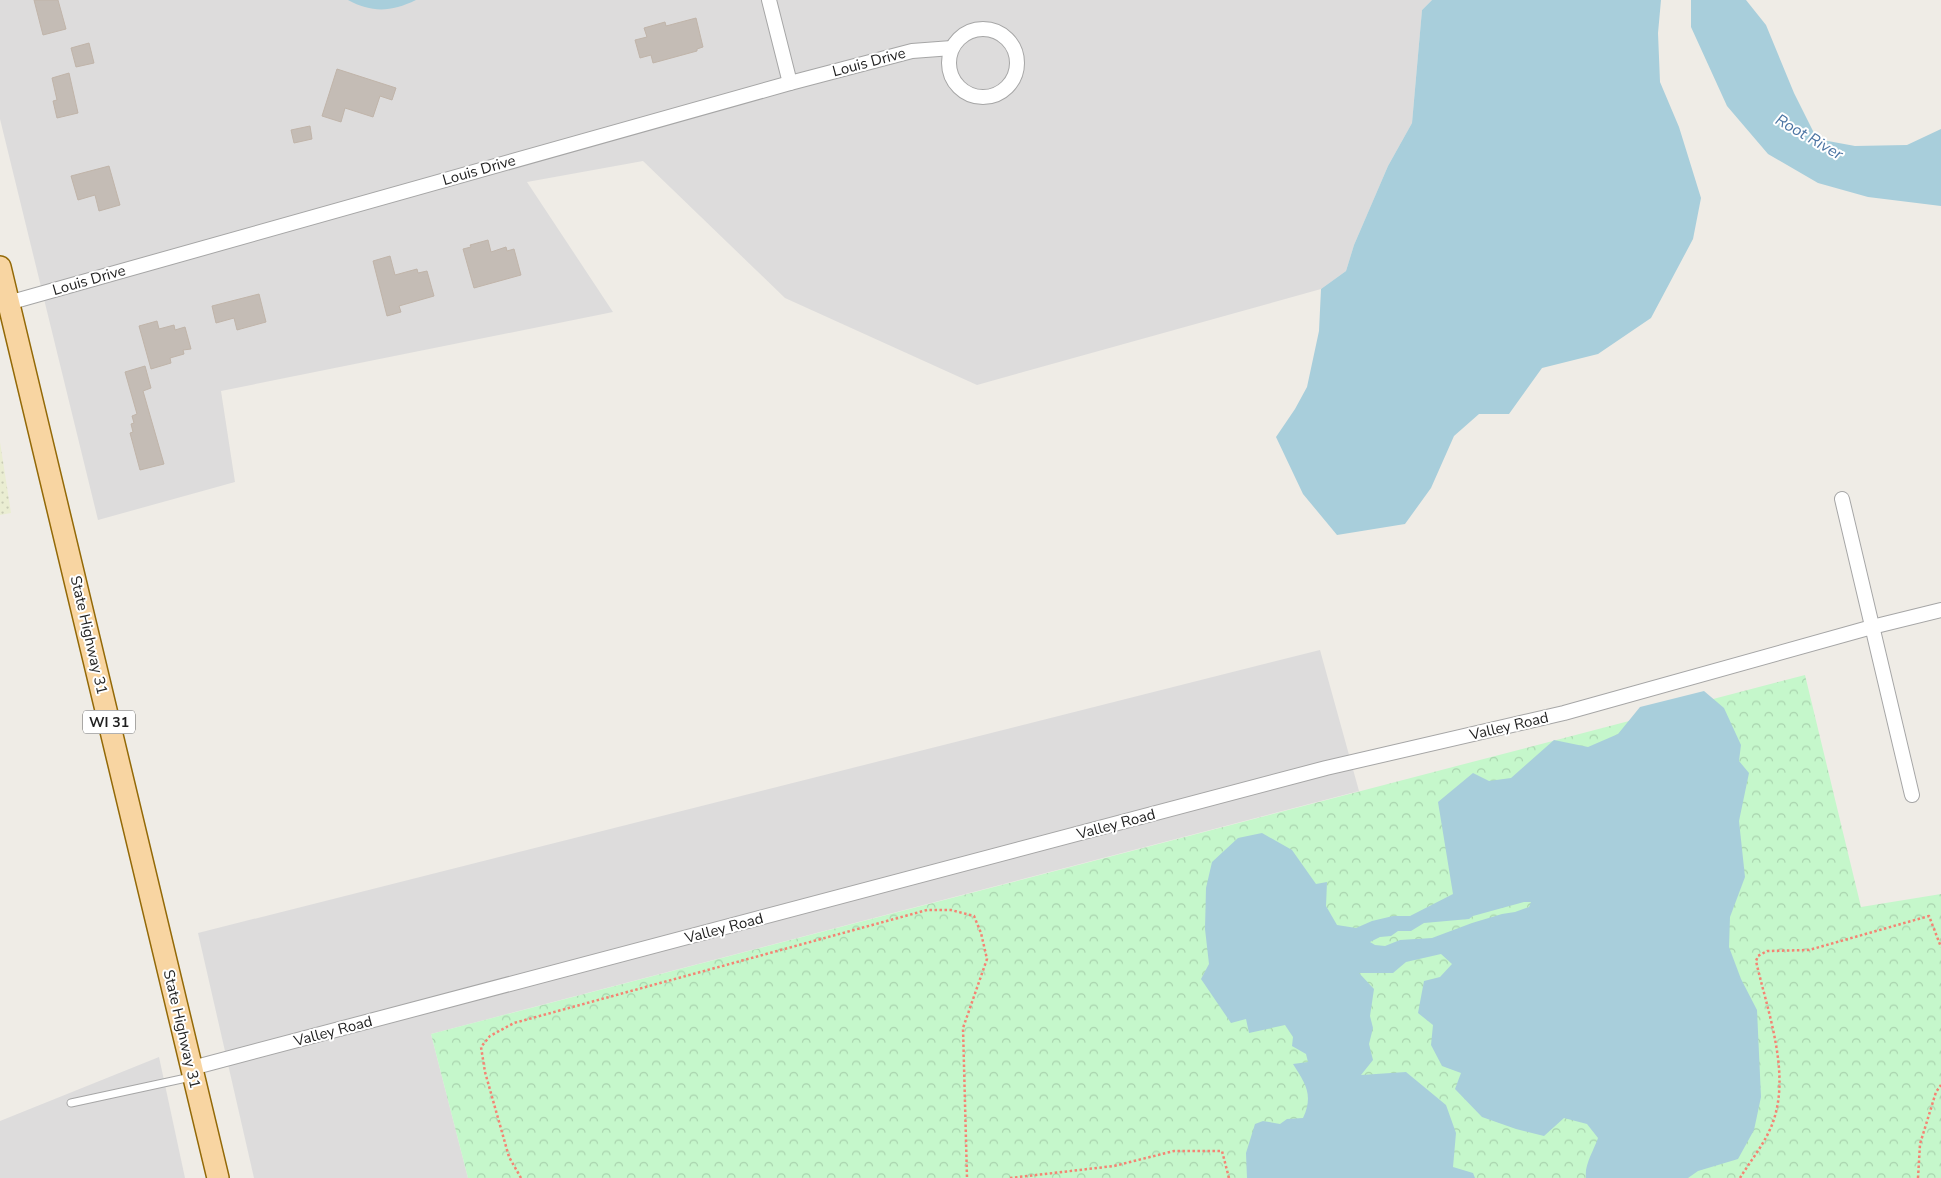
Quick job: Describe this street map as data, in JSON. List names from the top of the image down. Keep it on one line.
{"streets":{"main road":["State Highway 31","WI 31"],"street":["Louis Drive","Valley Road"]},"crossings":[["Louis Drive","State Highway 31"],["State Highway 31","Valley Road"]],"water":["Root River"]}
